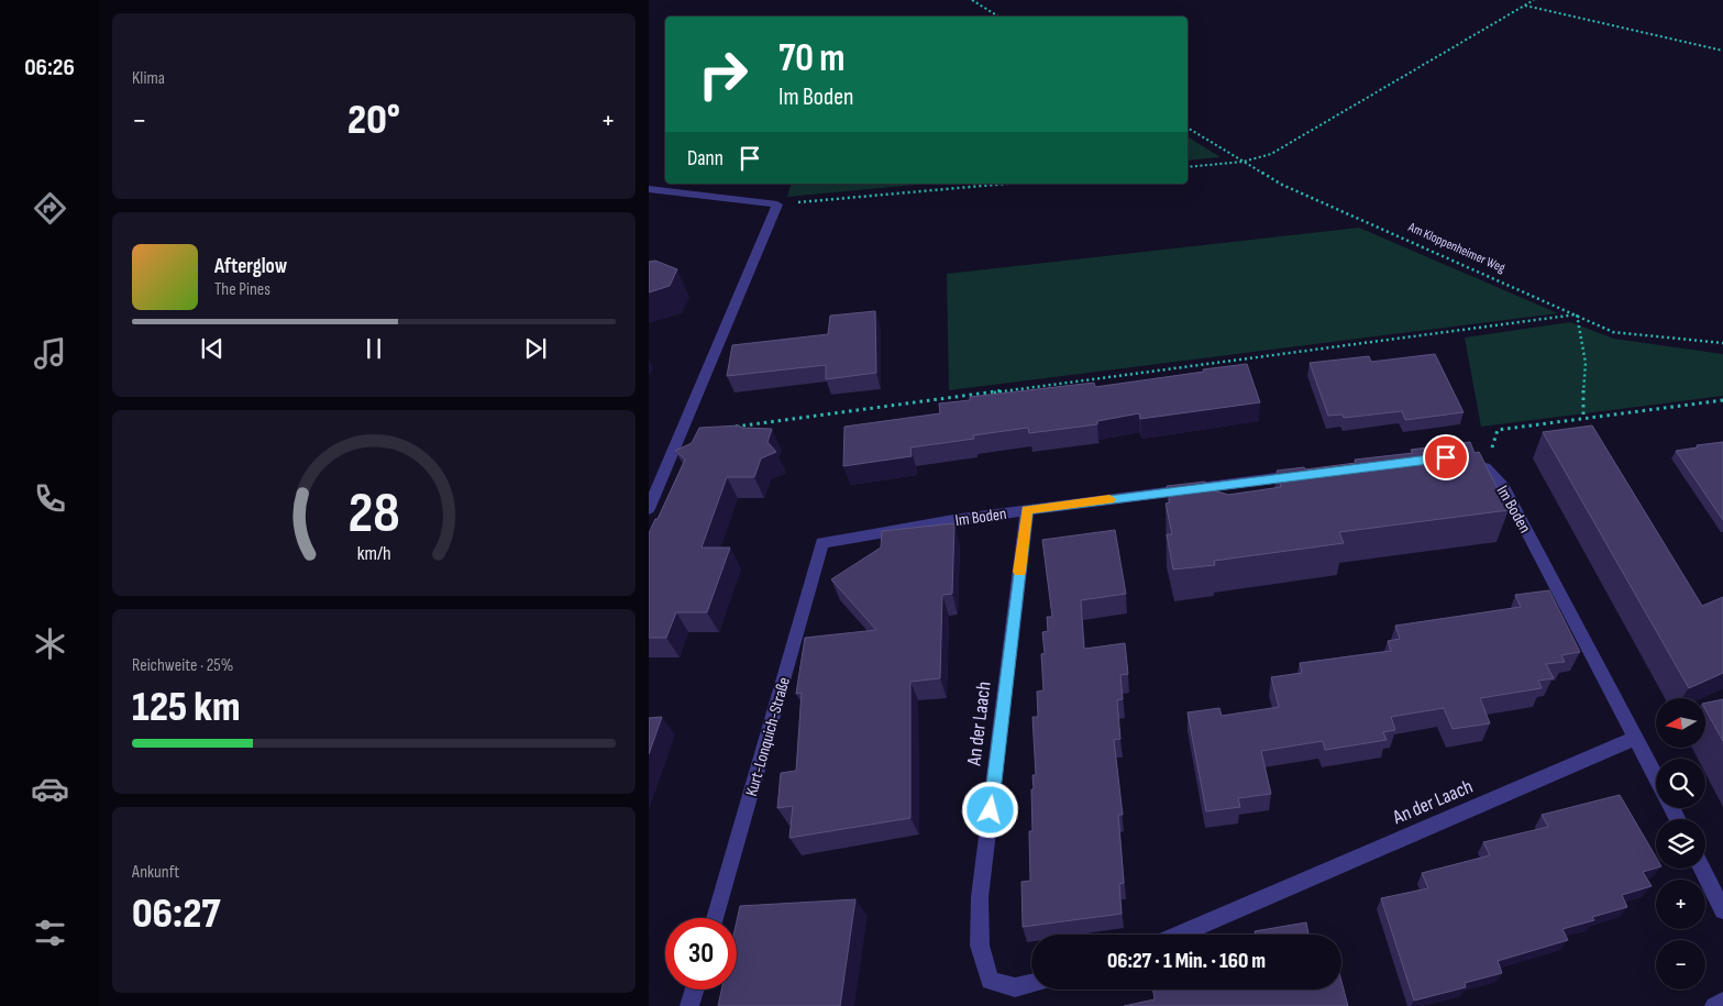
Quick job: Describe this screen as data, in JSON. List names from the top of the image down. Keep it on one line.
{"streets":{"street":["Im Boden","An der Laach","Kurt-Lonquich-Straße"],"path":["Am Kloppenheimer Weg"]},"crossings":[["Im Boden","An der Laach"],["Im Boden","Kurt-Lonquich-Straße"]],"north":"left","page":{"tabs":"06:26","tile":["Klima",["Reichweite · 25%","125 km"],["Ankunft","06:27"]],"turn":["70 m","Im Boden"],"heat":["−","20°","+"],"then":"Dann","song":["Afterglow","The Pines"],"map_buttons":["+","−"],"limit":"30","trip":"06:27 · 1 Min. · 160 m","gauge":["28","km/h"]}}
